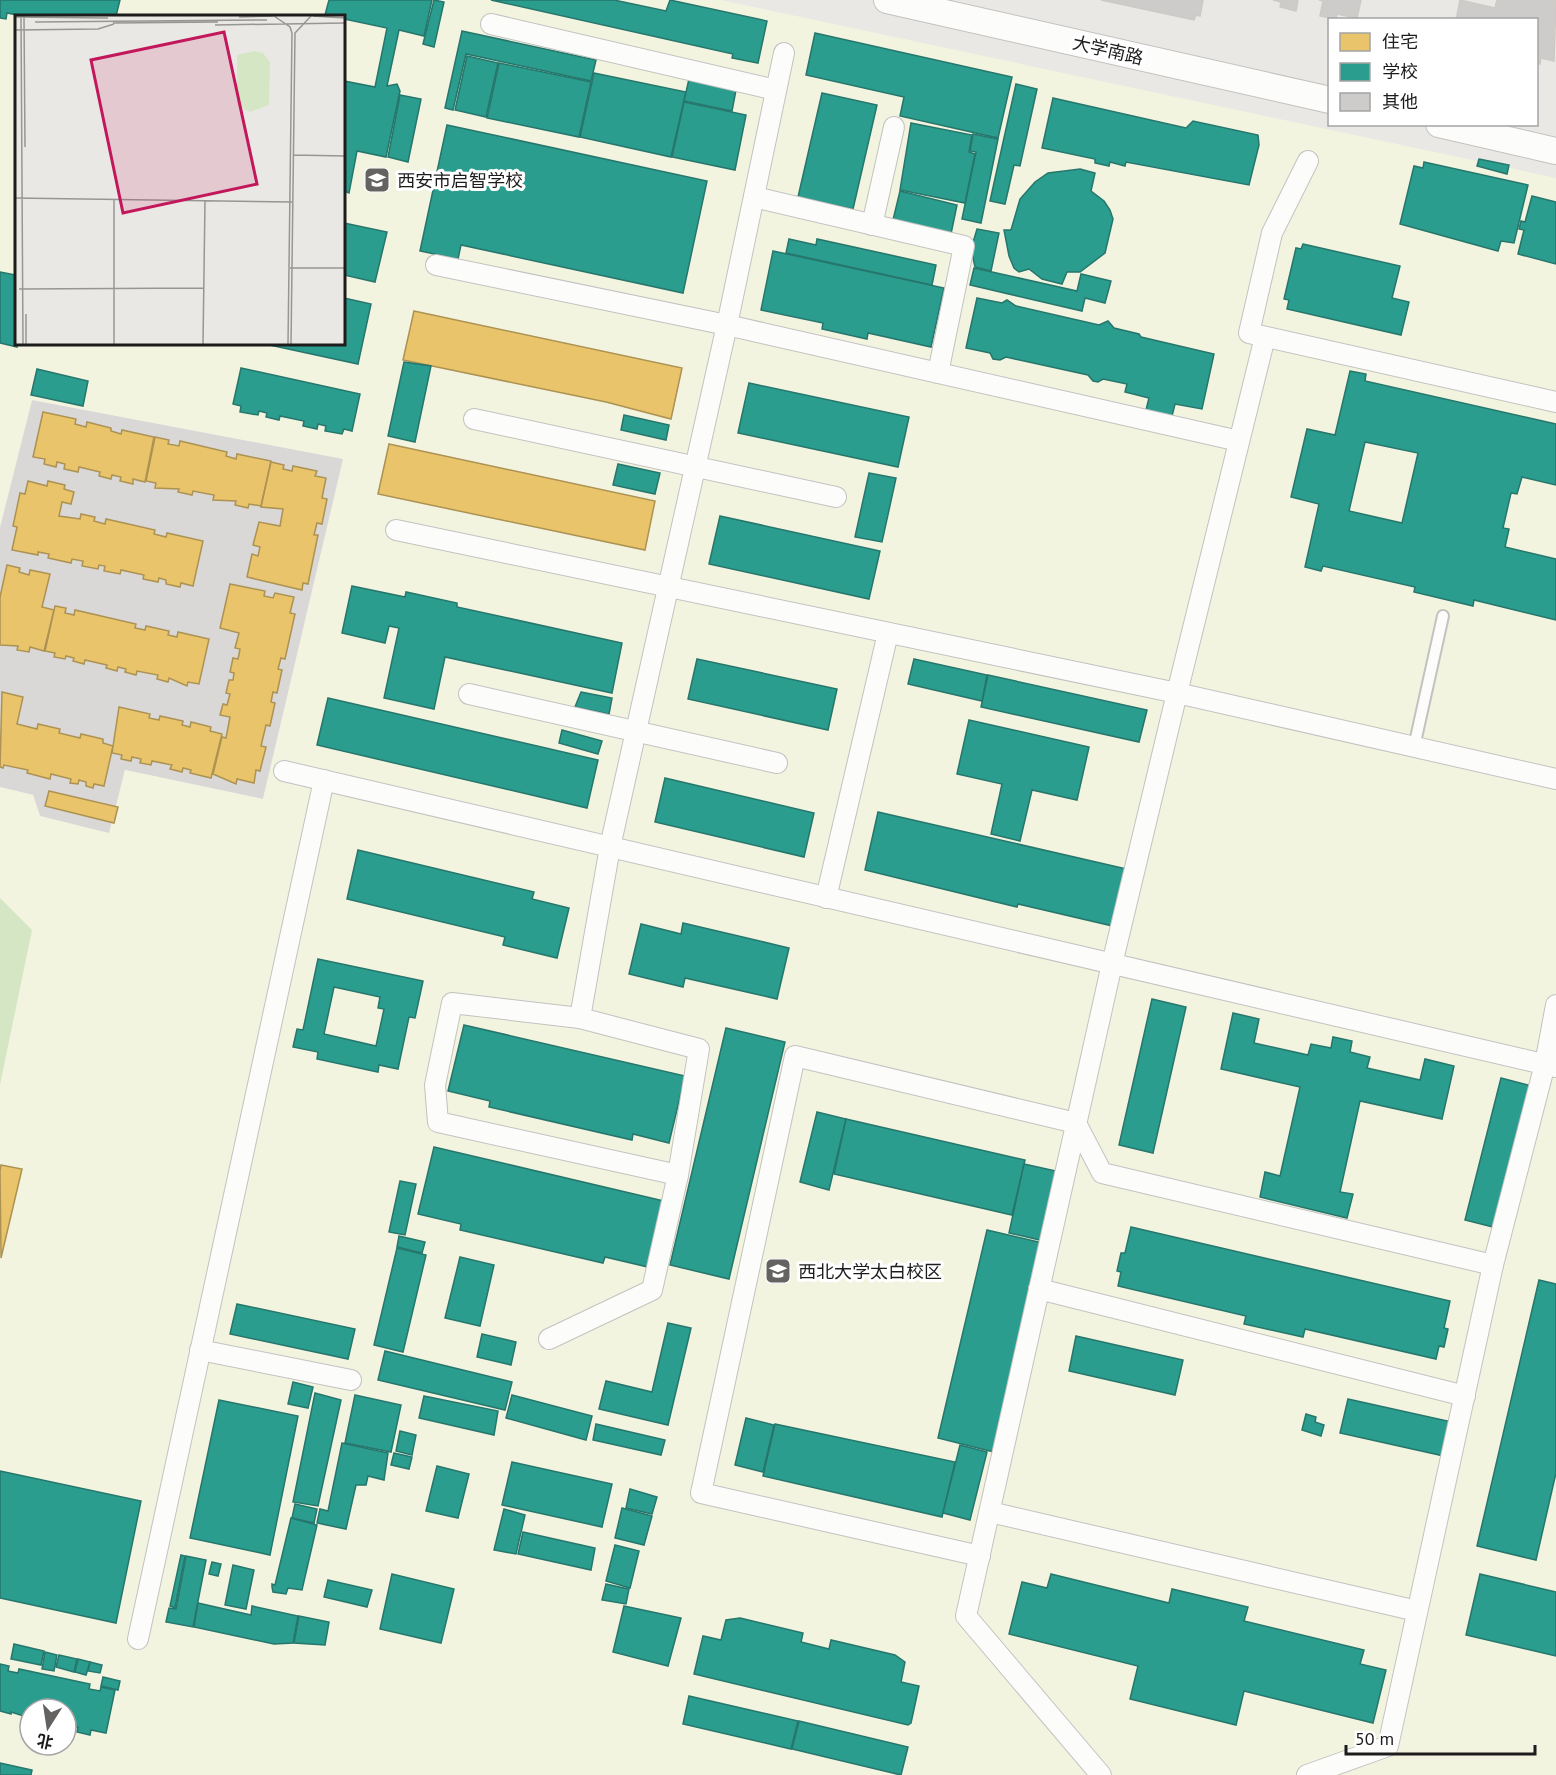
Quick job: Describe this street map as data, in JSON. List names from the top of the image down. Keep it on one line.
{"streets":{"street":["大学南路"]},"places":{"school or university":["西安市启智学校","西北大学太白校区"]},"legend":["住宅","学校","其他"],"scale_bar":"50 m","north":"bottom"}
